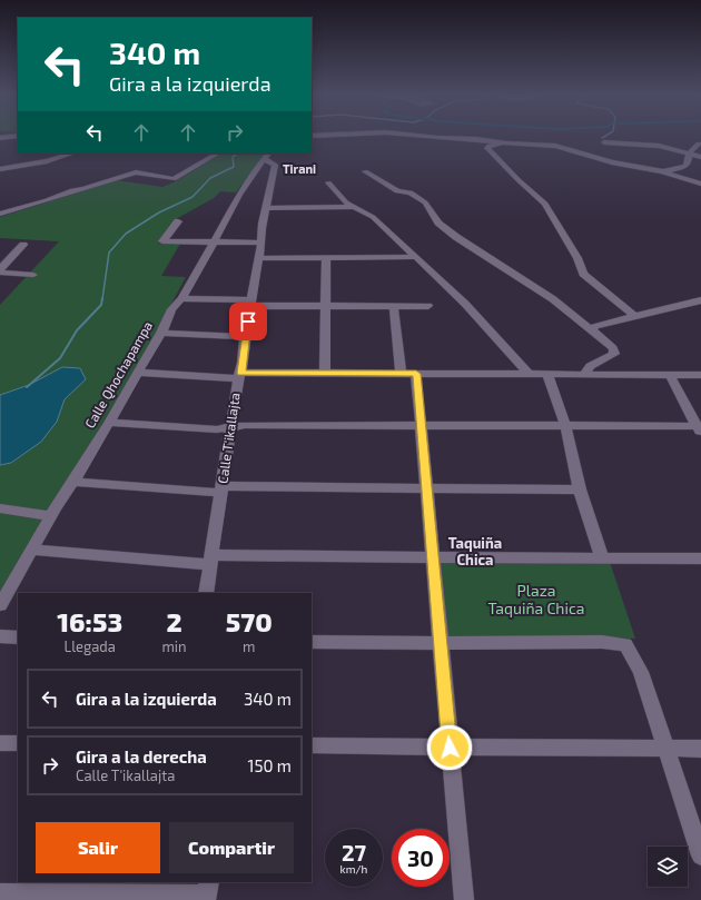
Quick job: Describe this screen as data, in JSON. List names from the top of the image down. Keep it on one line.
{"streets":{"street":["Calle Qhochapampa","Calle T'ikallajta"]},"crossings":[["Calle Qhochapampa","Calle T'ikallajta"]],"districts":["Tirani","Taquiña Chica"],"parks":["Plaza Taquiña Chica"],"page":{"turn":["340 m","Gira a la izquierda"],"eta":["16:53","Llegada","2","min","570","m"],"list":[{"name":"Gira a la izquierda","value":"340 m"},{"name":"Gira a la derecha","note":"Calle T'ikallajta","value":"150 m"}],"buttons":["Salir","Compartir"],"speed":"27 km/h","limit":"30"}}
